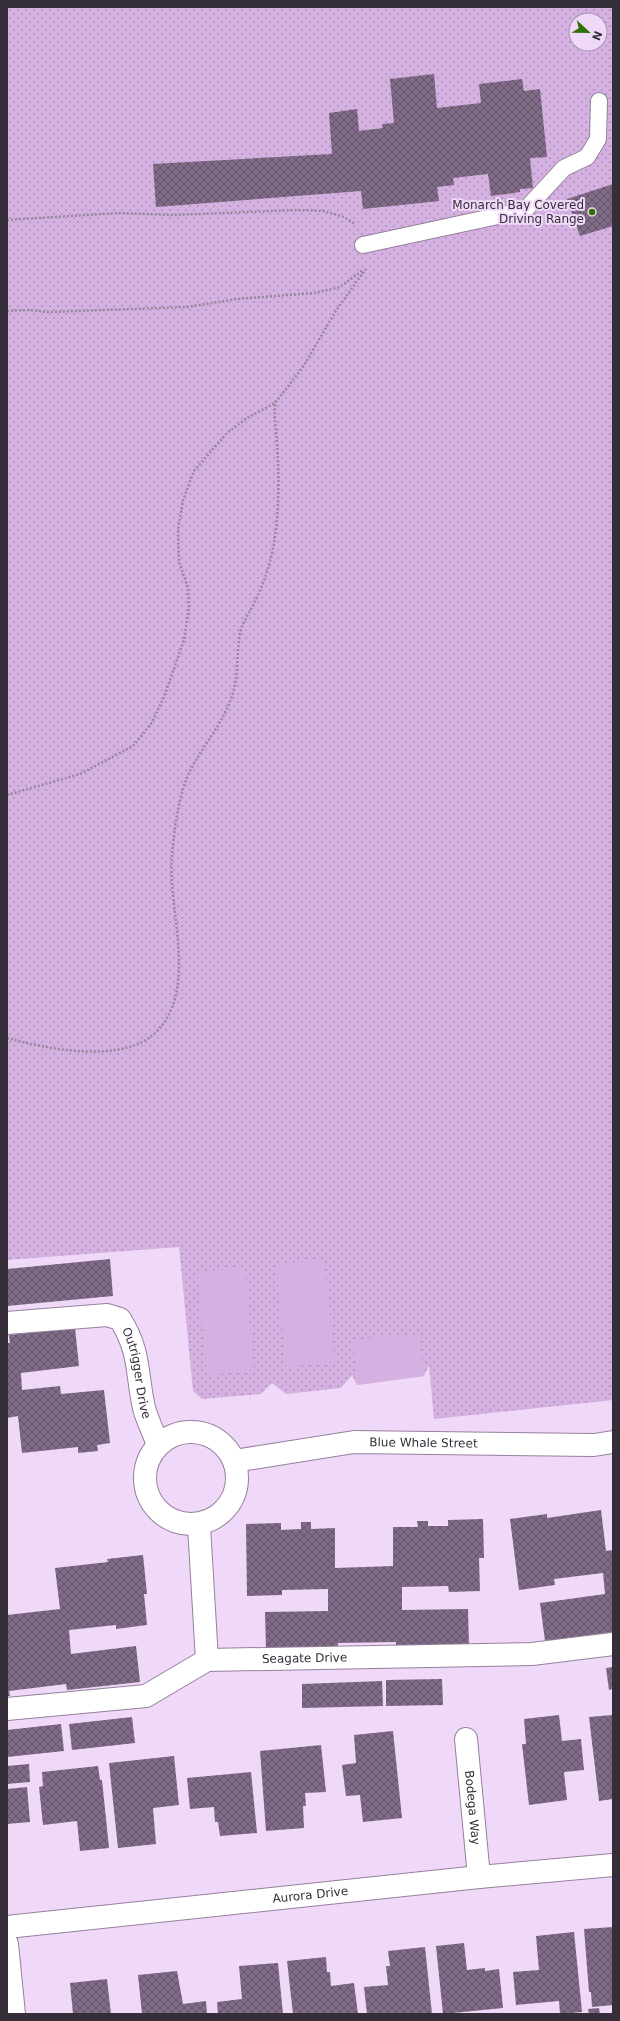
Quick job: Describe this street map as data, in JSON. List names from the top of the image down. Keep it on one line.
{"streets":{"street":["Outrigger Drive","Blue Whale Street","Seagate Drive","Bodega Way","Aurora Drive"]},"crossings":[["Outrigger Drive","Blue Whale Street"],["Bodega Way","Aurora Drive"]],"places":["Monarch Bay Covered Driving Range"],"north":"right"}
